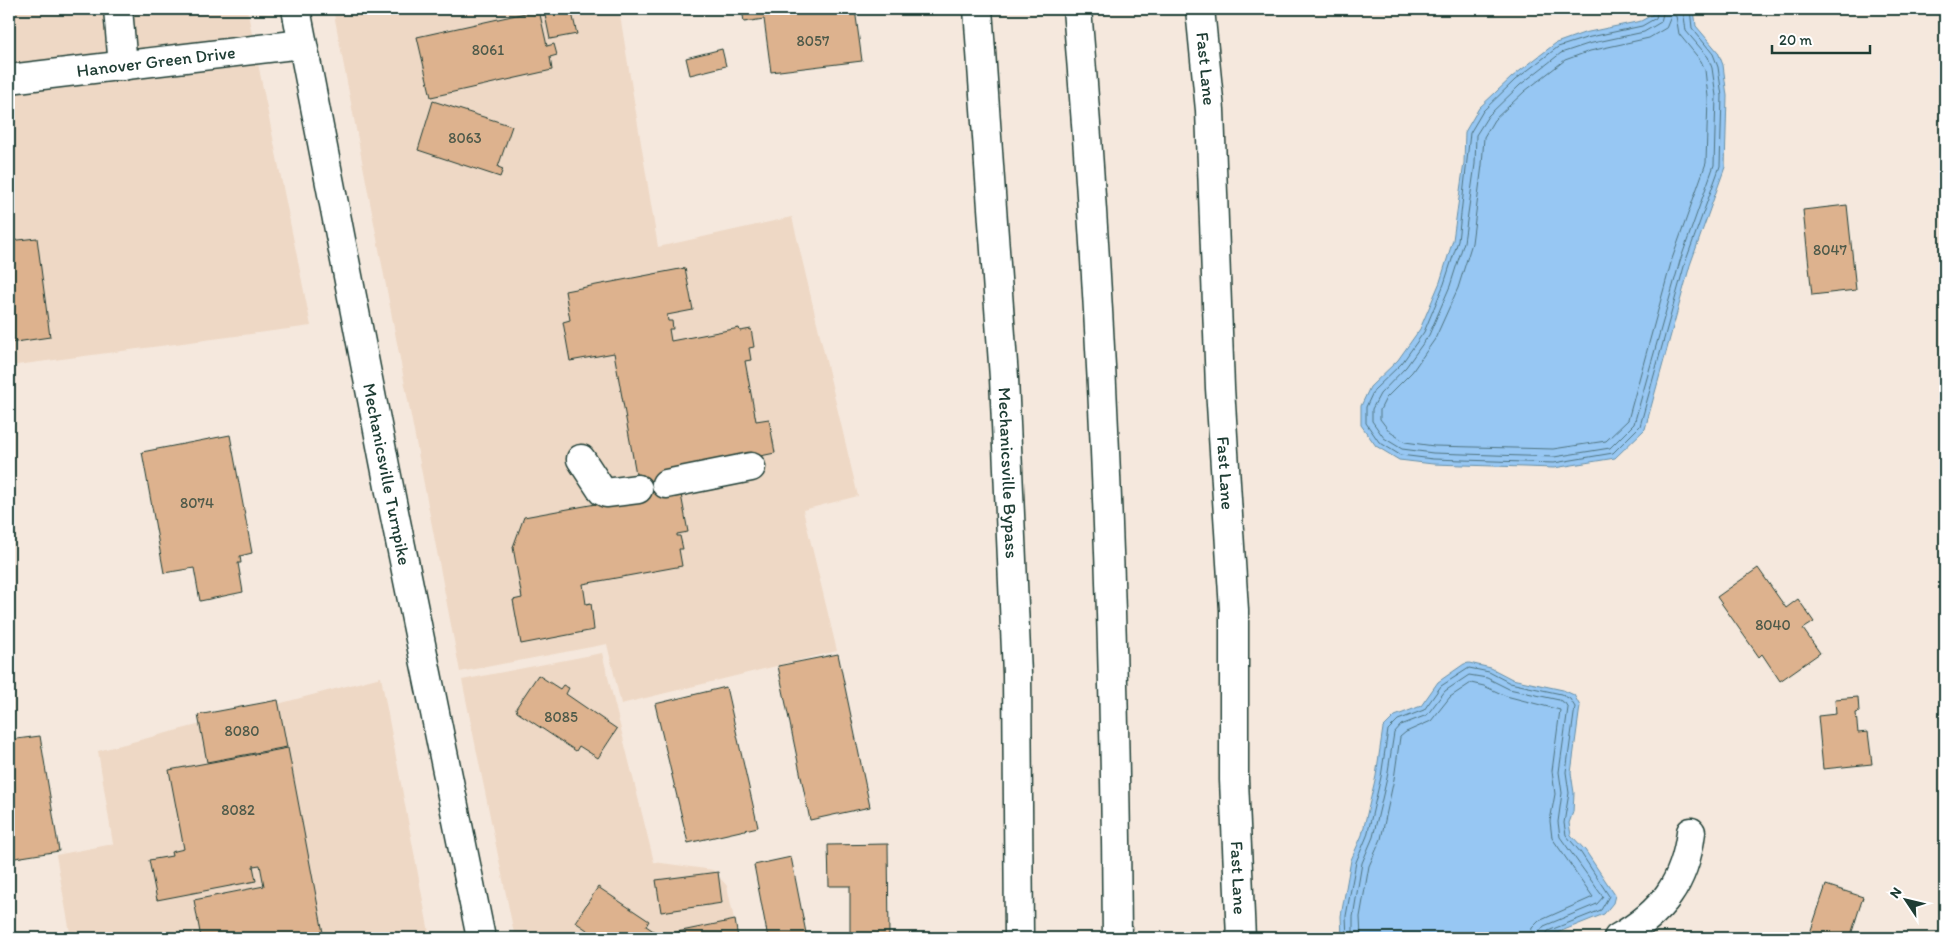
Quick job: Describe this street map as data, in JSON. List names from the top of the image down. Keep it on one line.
{"streets":{"main road":["Hanover Green Drive","Fast Lane","Mechanicsville Bypass","Mechanicsville Turnpike"]},"crossings":[["Hanover Green Drive","Mechanicsville Turnpike"]],"house_numbers":["8057","8061","8063","8047","8074","8040","8085","8080","8082"],"scale_bar":"20 m","north":"top left"}
